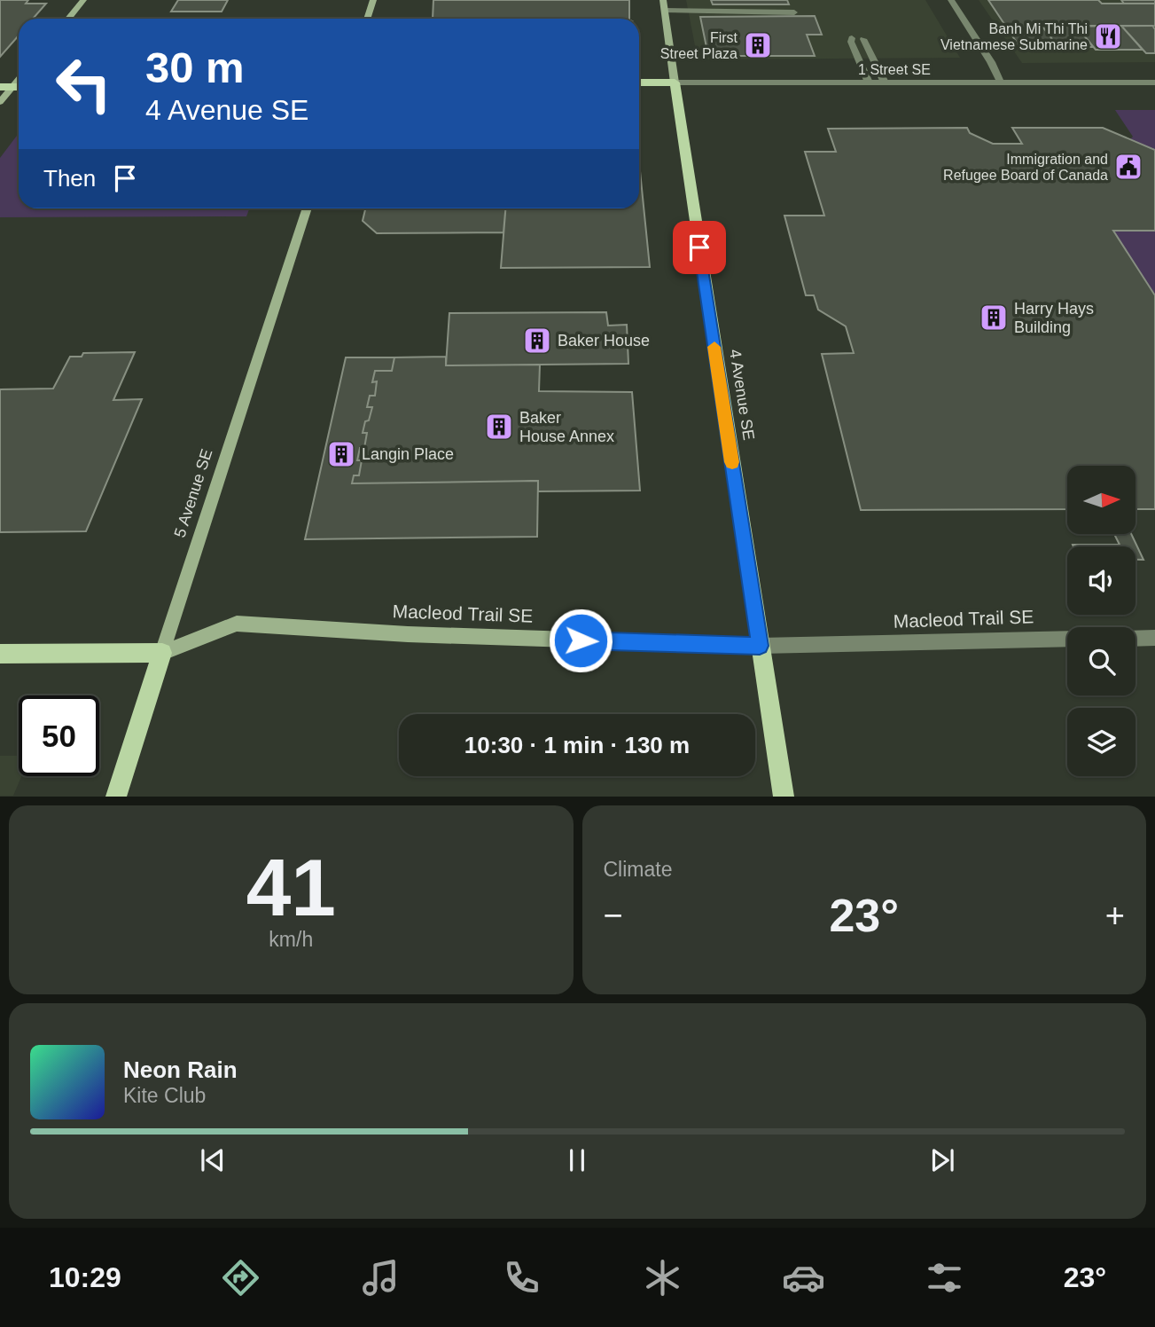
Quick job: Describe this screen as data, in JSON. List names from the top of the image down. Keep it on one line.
{"streets":{"main road":["1 Street SE","4 Avenue SE","5 Avenue SE","Macleod Trail SE"]},"crossings":[["1 Street SE","4 Avenue SE"],["4 Avenue SE","Macleod Trail SE"],["5 Avenue SE","Macleod Trail SE"]],"places":{"restaurant":["Banh Mi Thi Thi Vietnamese Submarine"],"building":["First Street Plaza","Harry Hays Building","Baker House","Baker House Annex","Langin Place"],"public building":["Immigration and Refugee Board of Canada"]},"north":"right","page":{"turn":["30 m","4 Avenue SE"],"then":"Then","limit":"50","trip":"10:30 · 1 min · 130 m","tile":[["41","km/h"],"Climate"],"heat":["−","23°","+"],"song":["Neon Rain","Kite Club"],"tabs":["10:29","23°"]}}
